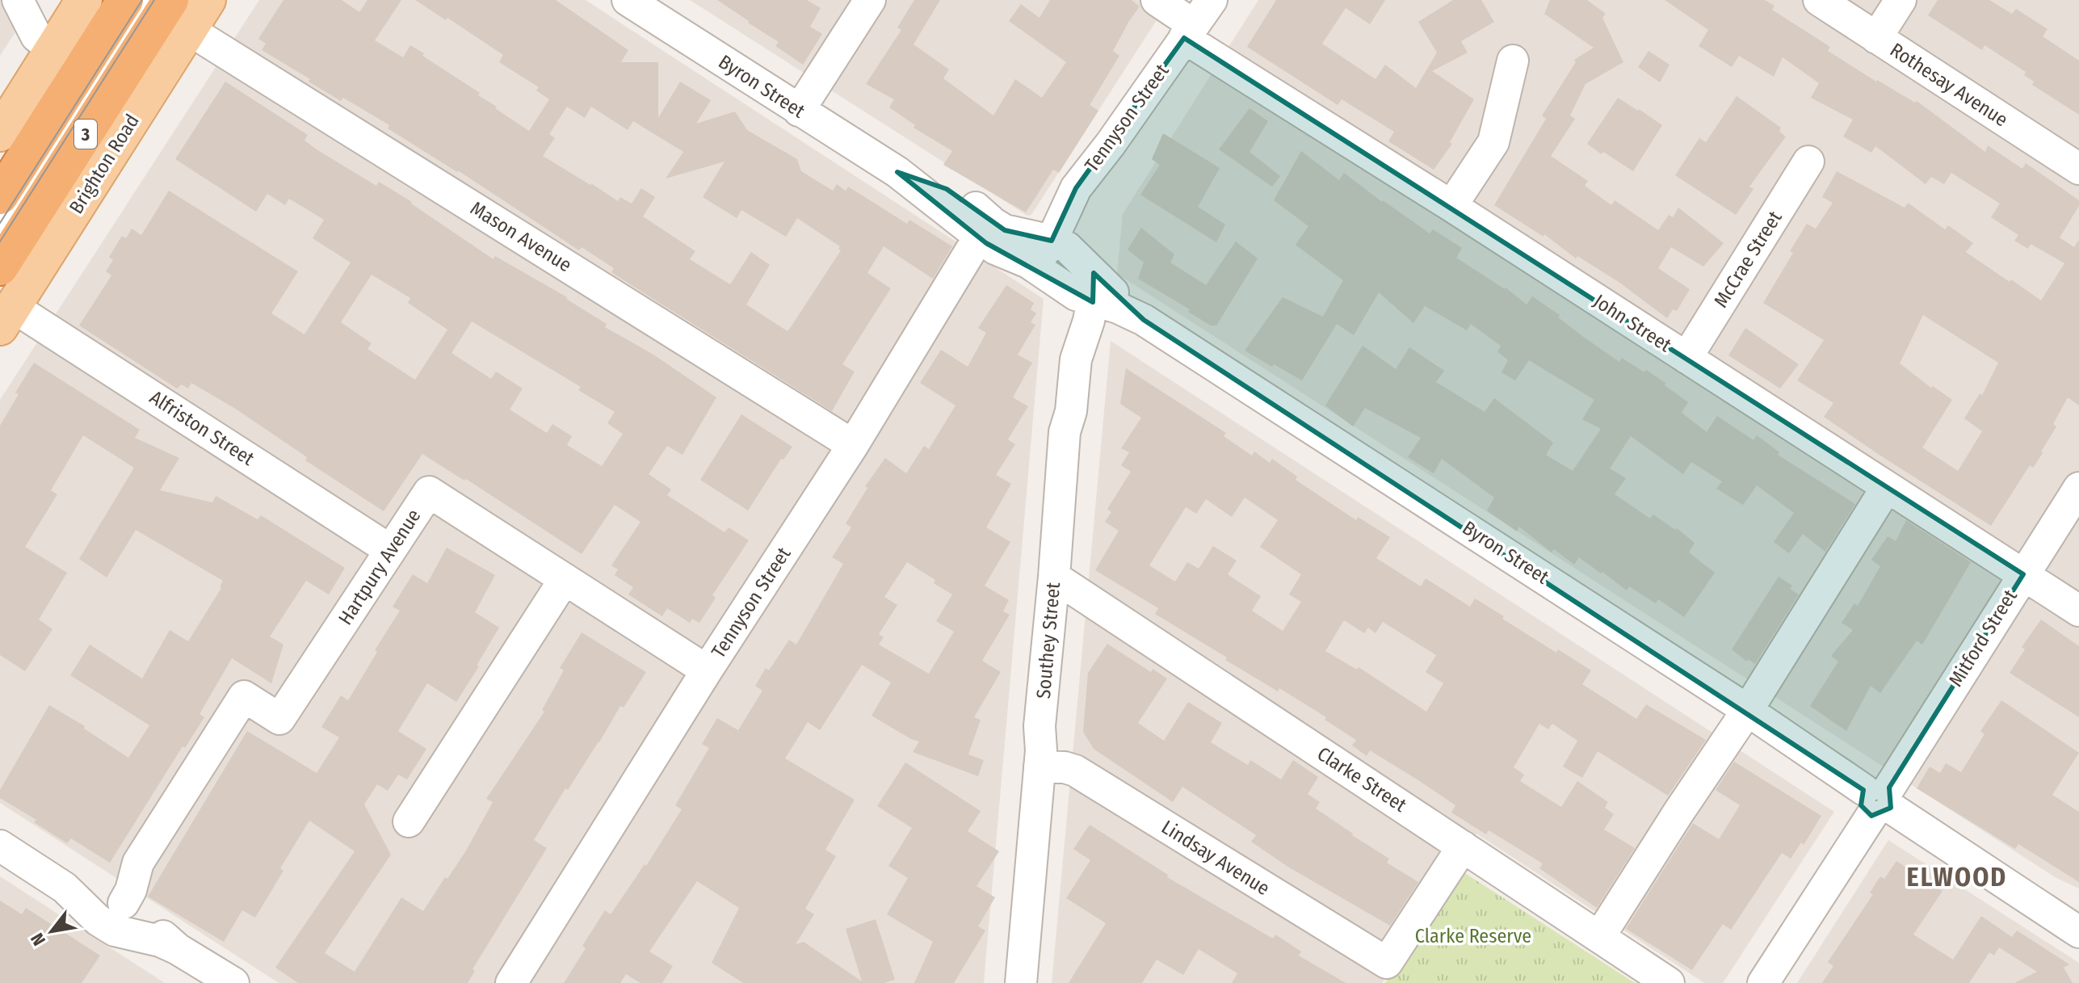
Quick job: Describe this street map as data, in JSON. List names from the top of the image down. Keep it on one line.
{"streets":{"highway":["3","Brighton Road"],"street":["Rothesay Avenue","Byron Street","Tennyson Street","Mason Avenue","McCrae Street","John Street","Alfriston Street","Hartpury Avenue","Mitford Street","Southey Street","Clarke Street","Lindsay Avenue"]},"crossings":[["Byron Street","Tennyson Street"],["Byron Street","Mitford Street"],["Byron Street","Southey Street"],["Tennyson Street","Mason Avenue"],["Tennyson Street","John Street"],["Tennyson Street","Hartpury Avenue"],["Brighton Road","Mason Avenue"],["Brighton Road","Alfriston Street"],["McCrae Street","John Street"],["John Street","Mitford Street"],["Alfriston Street","Hartpury Avenue"],["Southey Street","Clarke Street"],["Southey Street","Lindsay Avenue"],["Clarke Street","Lindsay Avenue"]],"districts":["ELWOOD"],"parks":["Clarke Reserve"],"north":"bottom left"}
